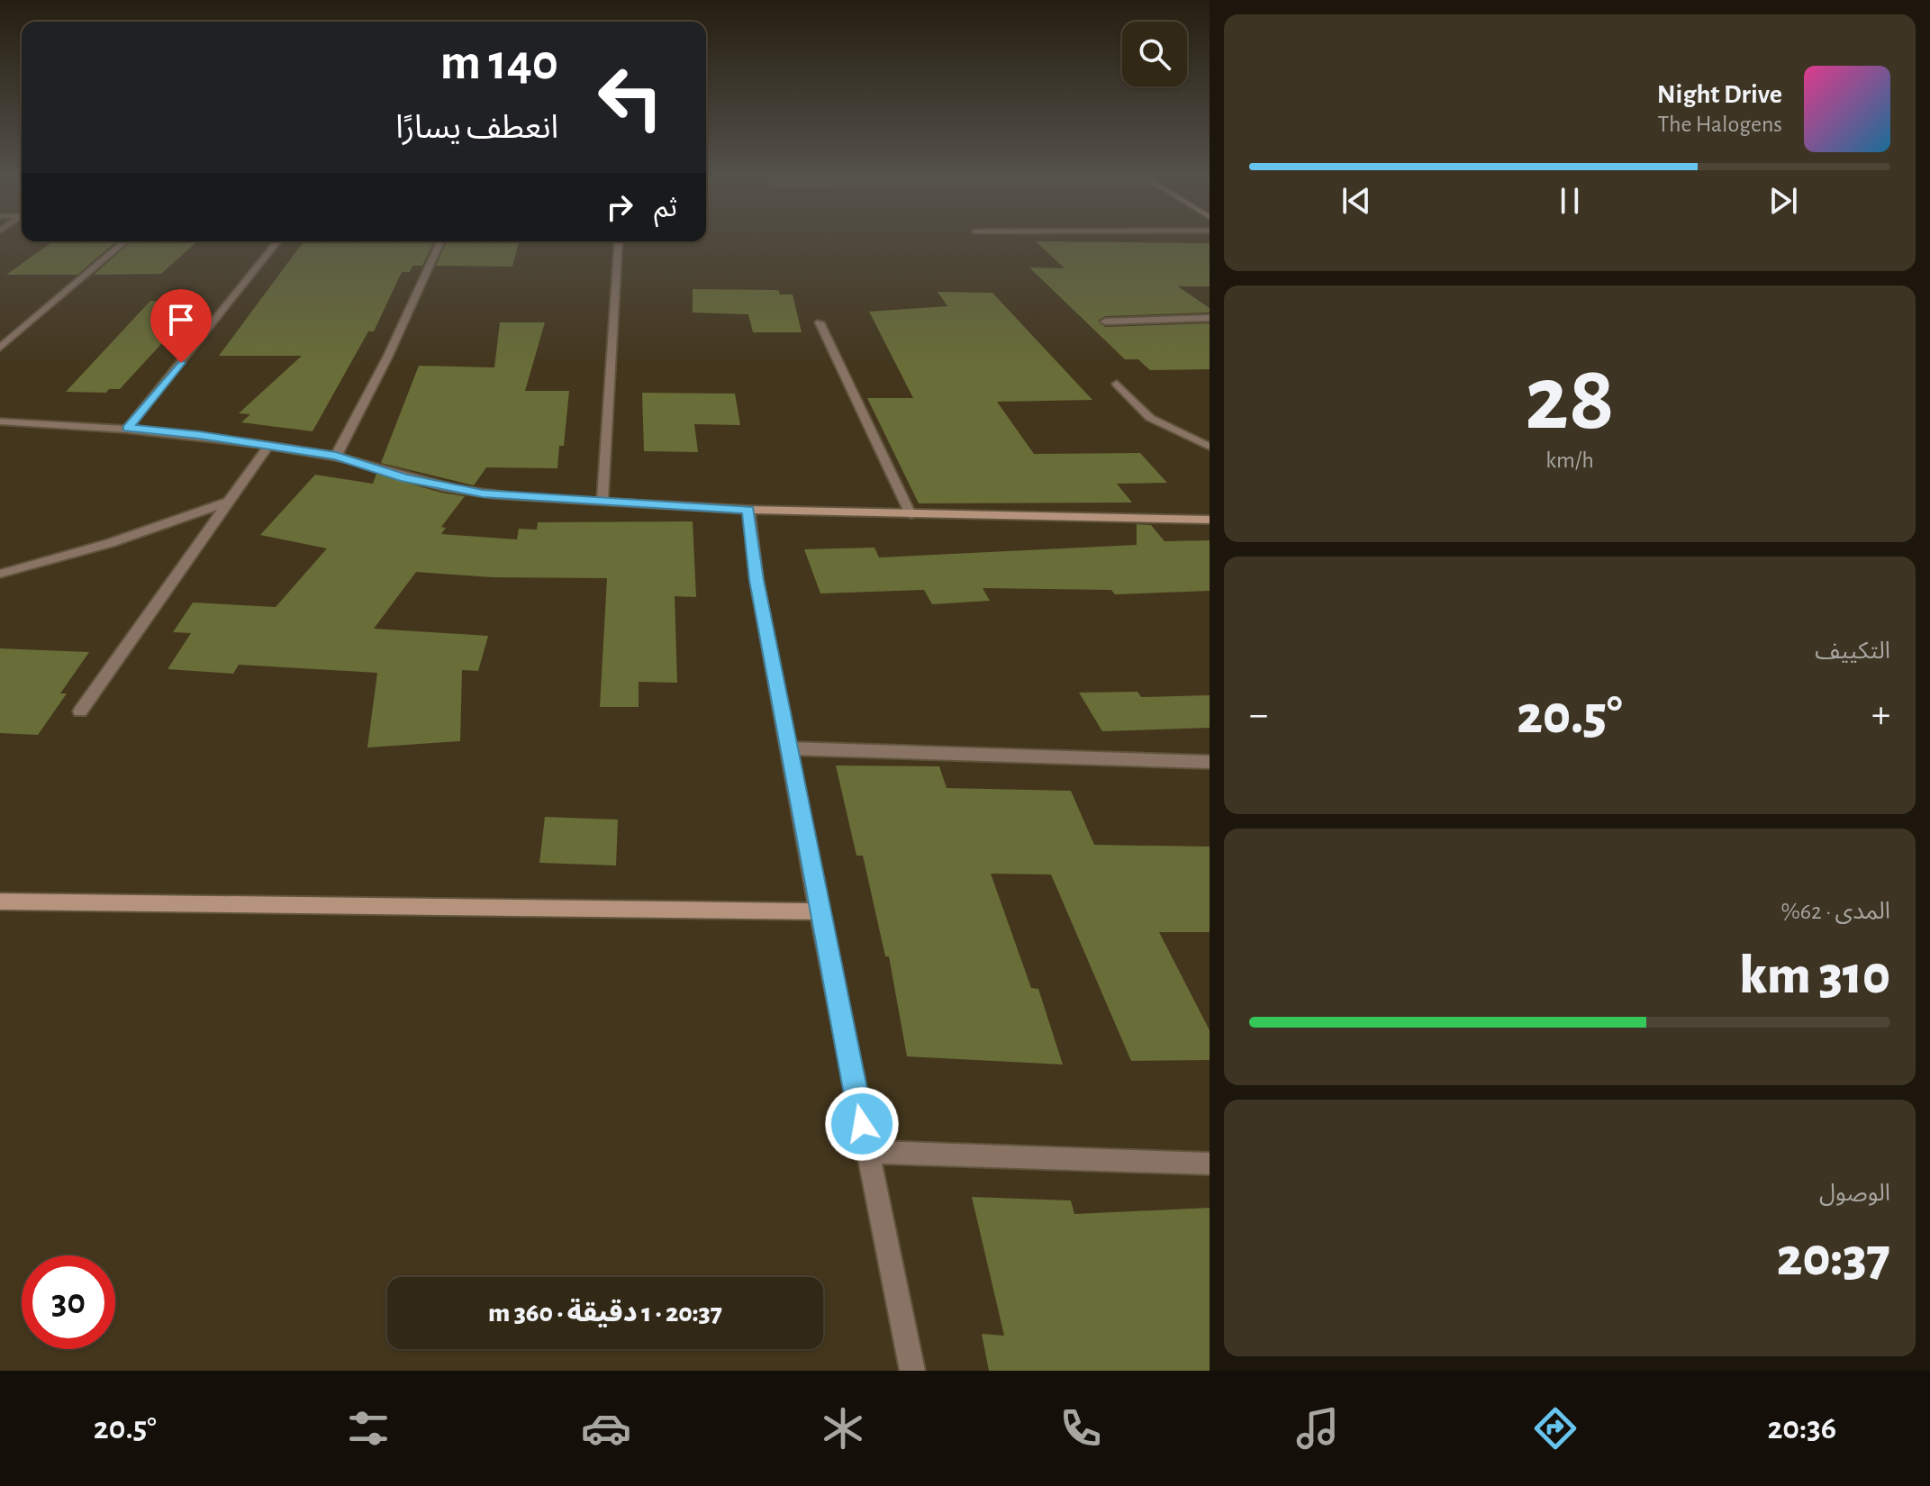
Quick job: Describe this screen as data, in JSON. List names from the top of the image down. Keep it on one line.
{"page":{"turn":["140 m","انعطف يسارًا"],"song":["Night Drive","The Halogens"],"then":"ثم","tile":[["28","km/h"],"التكييف",["المدى · 62%","310 km"],["الوصول","20:37"]],"heat":["−","20.5°","+"],"limit":"30","trip":"20:37 · 1 دقيقة · 360 m","tabs":["20:36","20.5°"]}}
